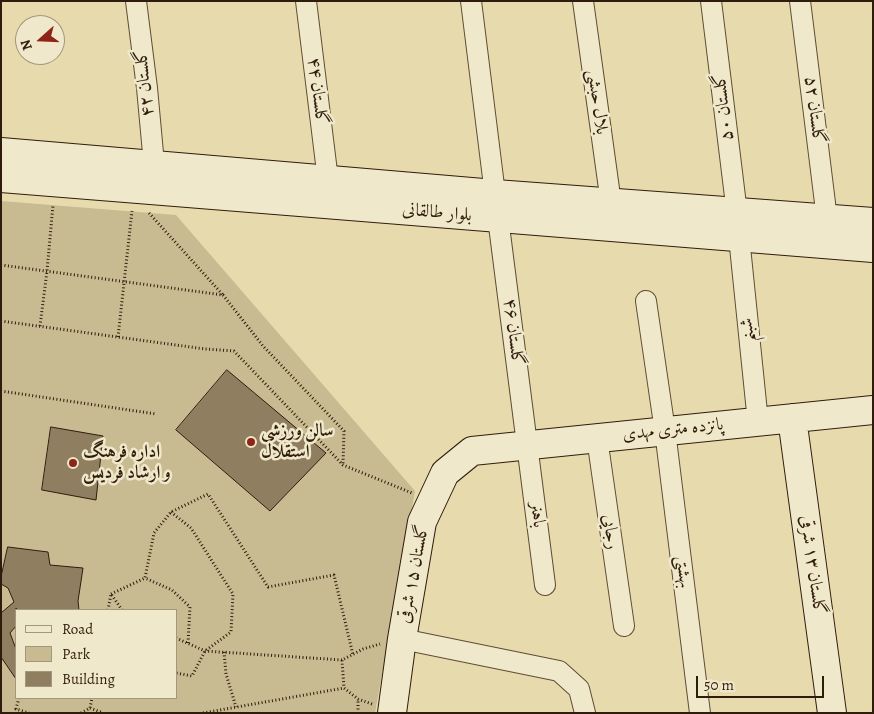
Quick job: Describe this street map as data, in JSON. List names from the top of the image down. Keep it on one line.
{"streets":{"main road":["بلوار طالقانی","پانزده متری مهدی","گلستان ۱۳ شرقی","گلستان ۱۵ شرقی"],"street":["گلستان ۴۲","گلستان ۴۴","بلال حبشی","گلستان ۵۰","گلستان ۵۲","شبنم","گلستان ۴۶","باهنر","رجایی","بهشتی"]},"crossings":[["گلستان ۴۲","بلوار طالقانی"],["گلستان ۴۴","بلوار طالقانی"],["بلال حبشی","بلوار طالقانی"],["گلستان ۵۰","بلوار طالقانی"],["گلستان ۵۰","شبنم"],["گلستان ۵۲","بلوار طالقانی"],["بلوار طالقانی","شبنم"],["بلوار طالقانی","گلستان ۴۶"],["شبنم","پانزده متری مهدی"],["گلستان ۴۶","پانزده متری مهدی"],["گلستان ۴۶","باهنر"],["پانزده متری مهدی","باهنر"],["پانزده متری مهدی","رجایی"],["پانزده متری مهدی","گلستان ۱۳ شرقی"],["پانزده متری مهدی","بهشتی"],["پانزده متری مهدی","گلستان ۱۵ شرقی"]],"places":["سالن ورزشی استقلال","اداره فرهنگ و ارشاد فردیس"],"legend":["Road","Park","Building"],"scale_bar":"50 m","north":"left"}
